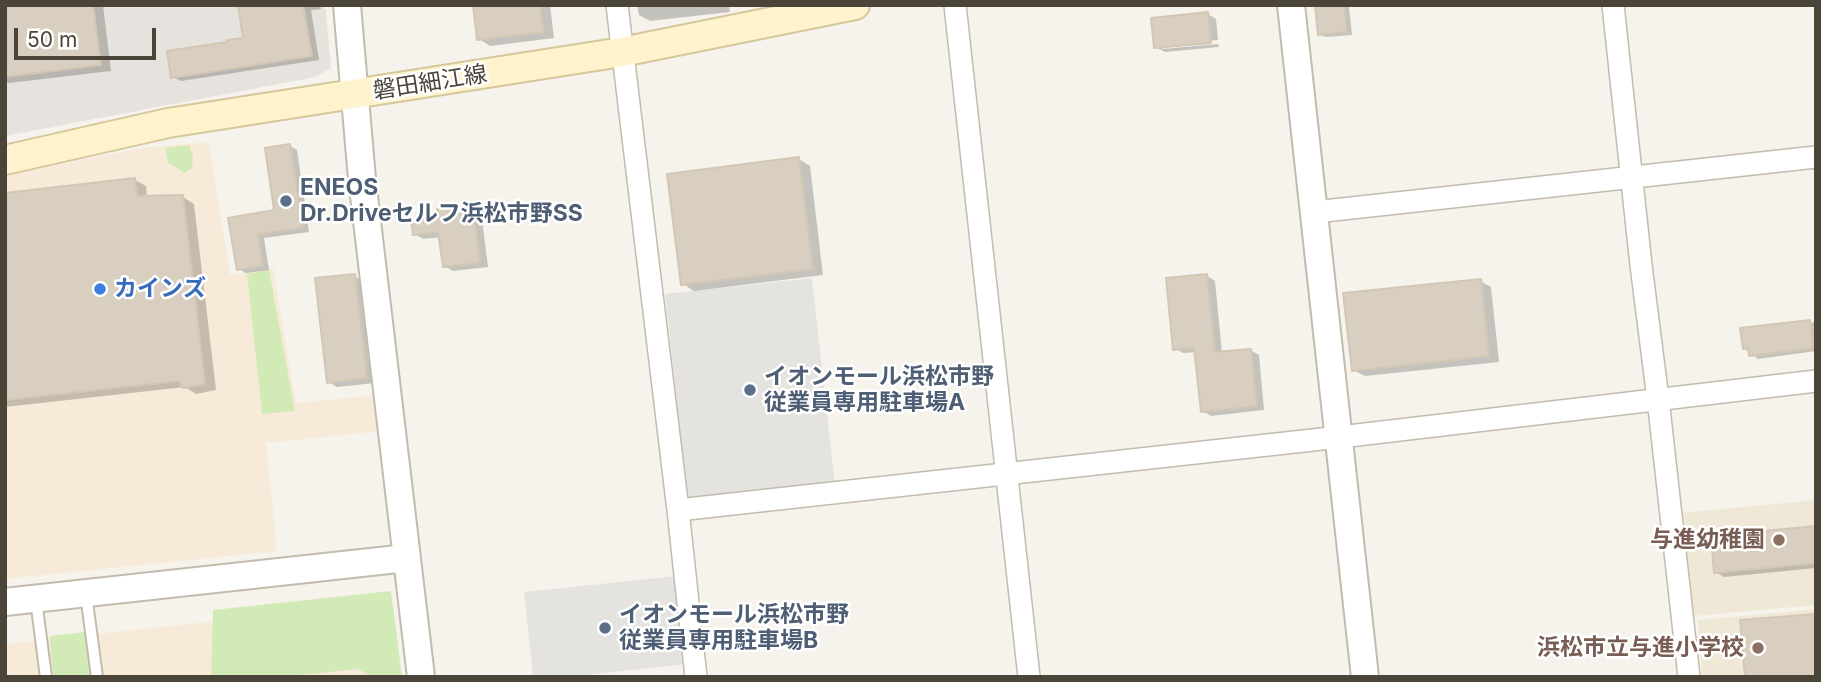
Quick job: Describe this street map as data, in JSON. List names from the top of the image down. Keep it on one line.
{"streets":{"main road":["磐田細江線"]},"places":["ENEOS Dr.Driveセルフ浜松市野SS","カインズ","イオンモール浜松市野 従業員専用駐車場A","与進幼稚園","イオンモール浜松市野 従業員専用駐車場B","浜松市立与進小学校"],"scale_bar":"50 m"}
